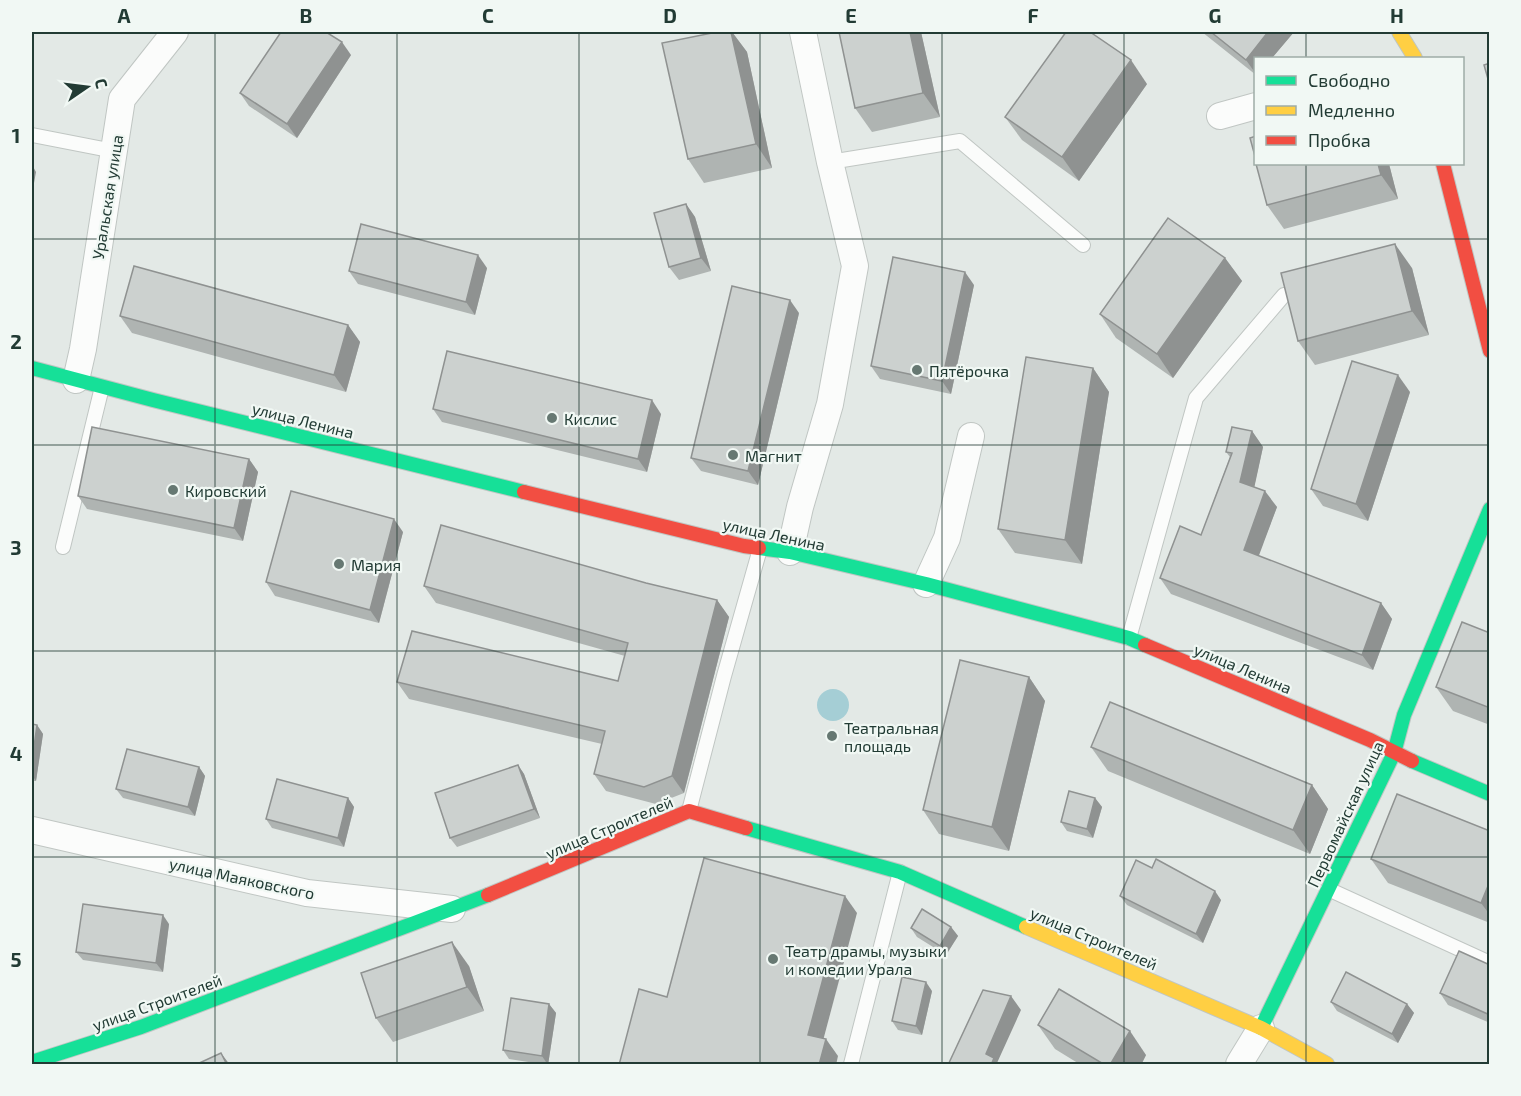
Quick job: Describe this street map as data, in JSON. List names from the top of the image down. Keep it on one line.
{"streets":{"main road":["улица Ленина","Первомайская улица","улица Строителей"],"street":["Уральская улица","улица Маяковского"]},"crossings":[["Уральская улица","улица Ленина"],["улица Ленина","Первомайская улица"],["Первомайская улица","улица Строителей"],["улица Строителей","улица Маяковского"]],"places":["Пятёрочка","Кислис","Магнит","Кировский","Мария","Театральная площадь","Театр драмы, музыки и комедии Урала"],"legend":["Свободно","Медленно","Пробка"],"north":"right","grid":{"columns":["A","B","C","D","E","F","G","H"],"rows":["1","2","3","4","5"]}}
